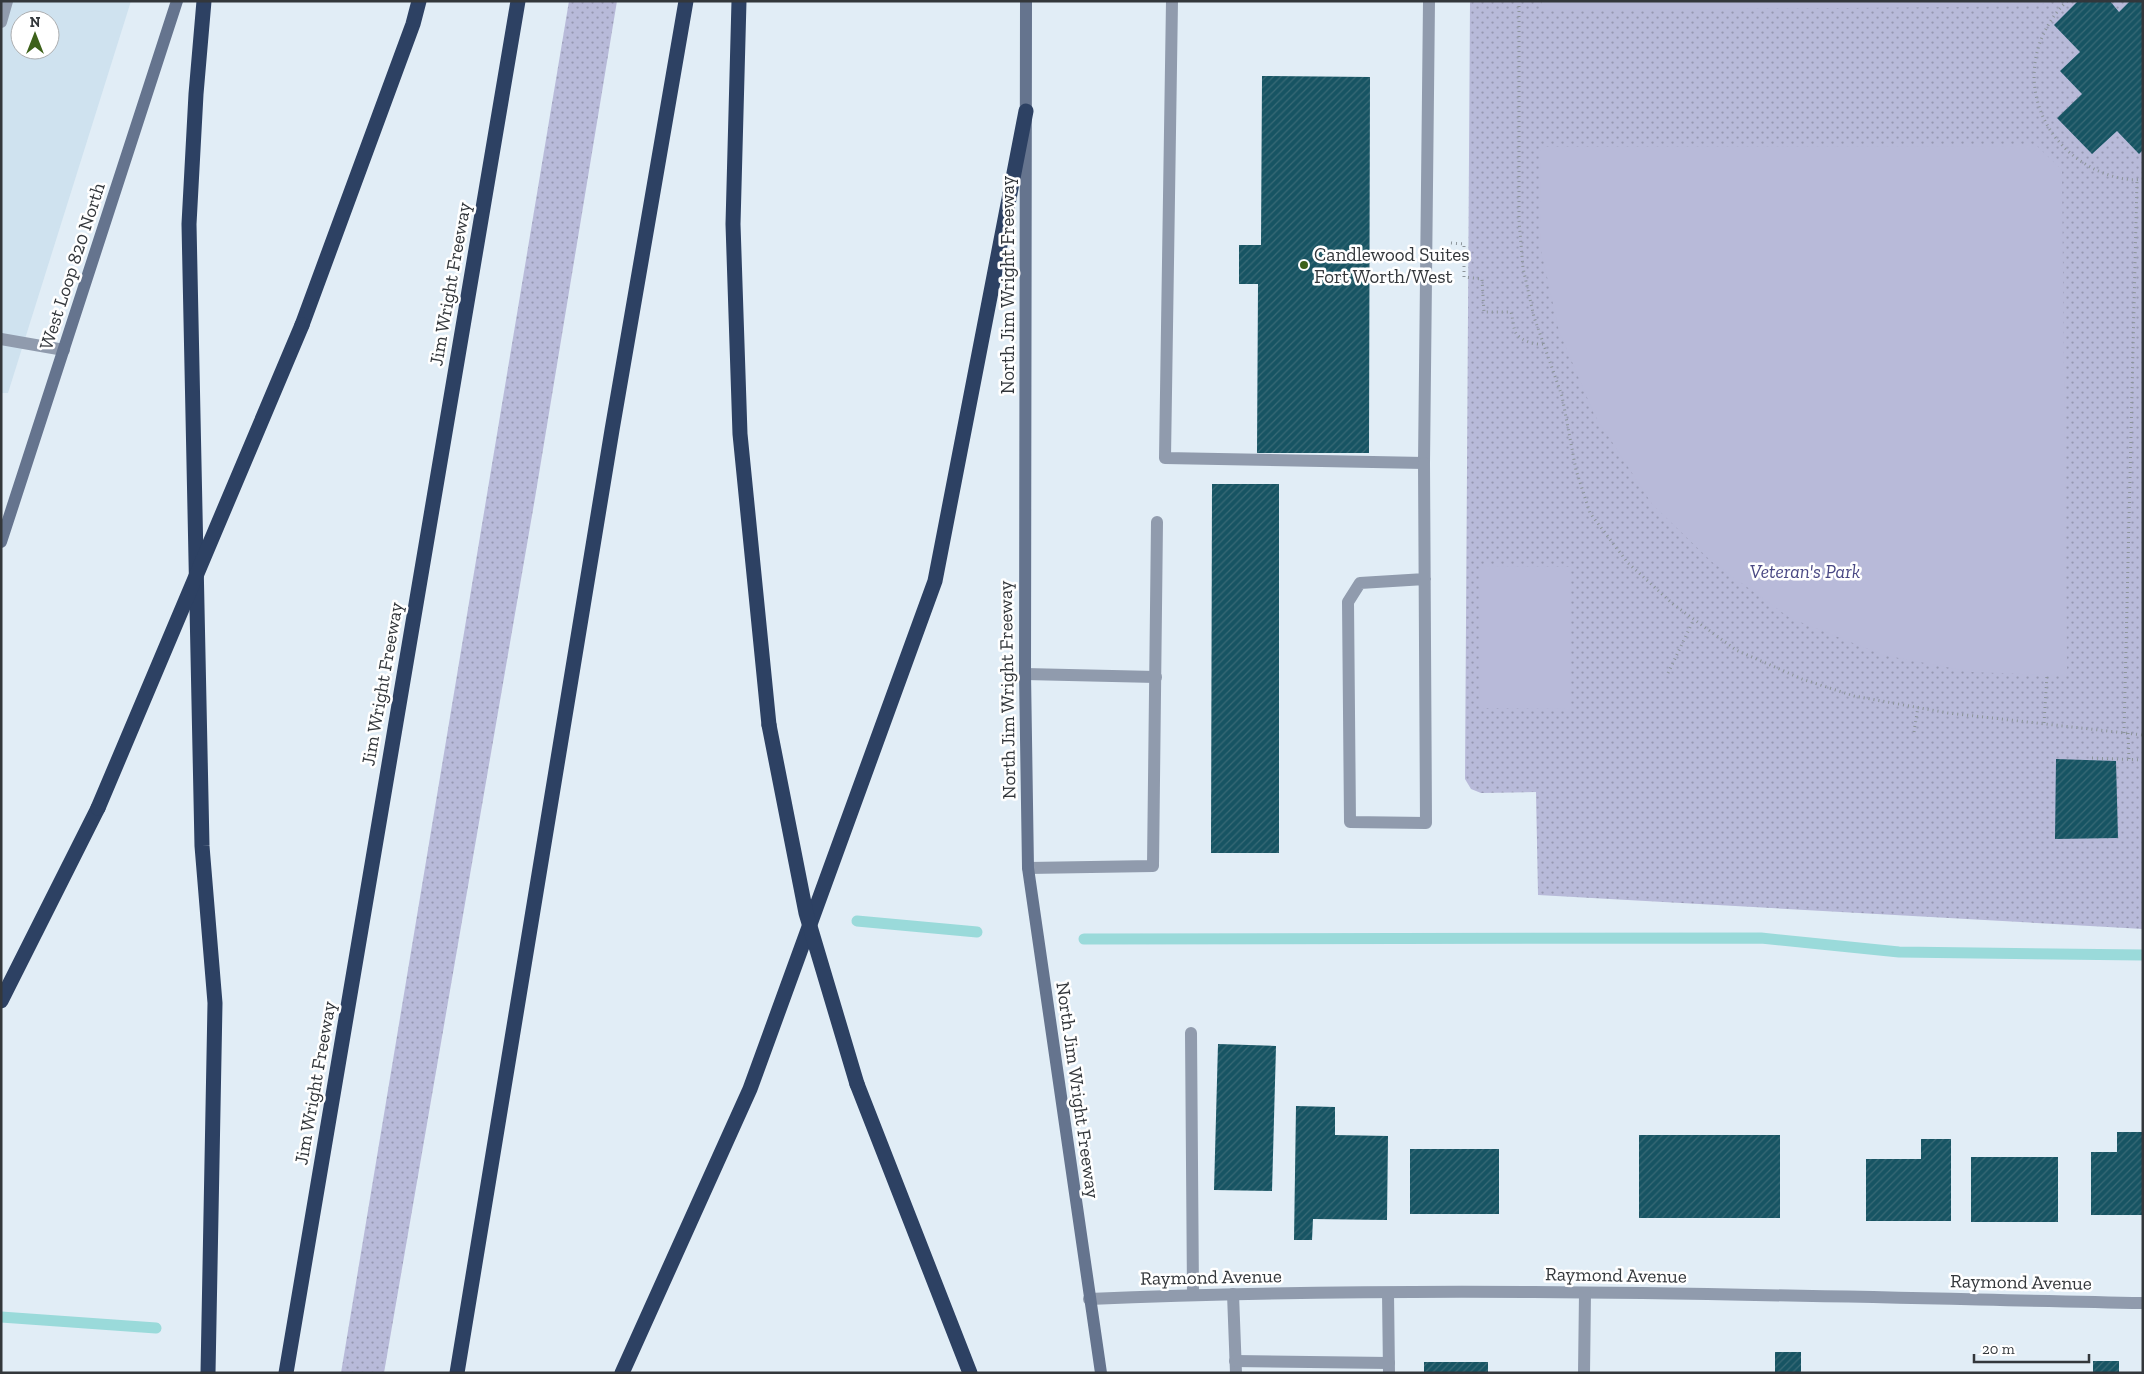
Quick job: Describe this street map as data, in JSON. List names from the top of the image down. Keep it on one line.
{"streets":{"highway":["Jim Wright Freeway"],"main road":["West Loop 820 North","North Jim Wright Freeway"],"street":["Raymond Avenue"]},"crossings":[["North Jim Wright Freeway","Raymond Avenue"]],"parks":["Veteran's Park"],"places":["Candlewood Suites Fort Worth/West"],"scale_bar":"20 m","north":"top"}
